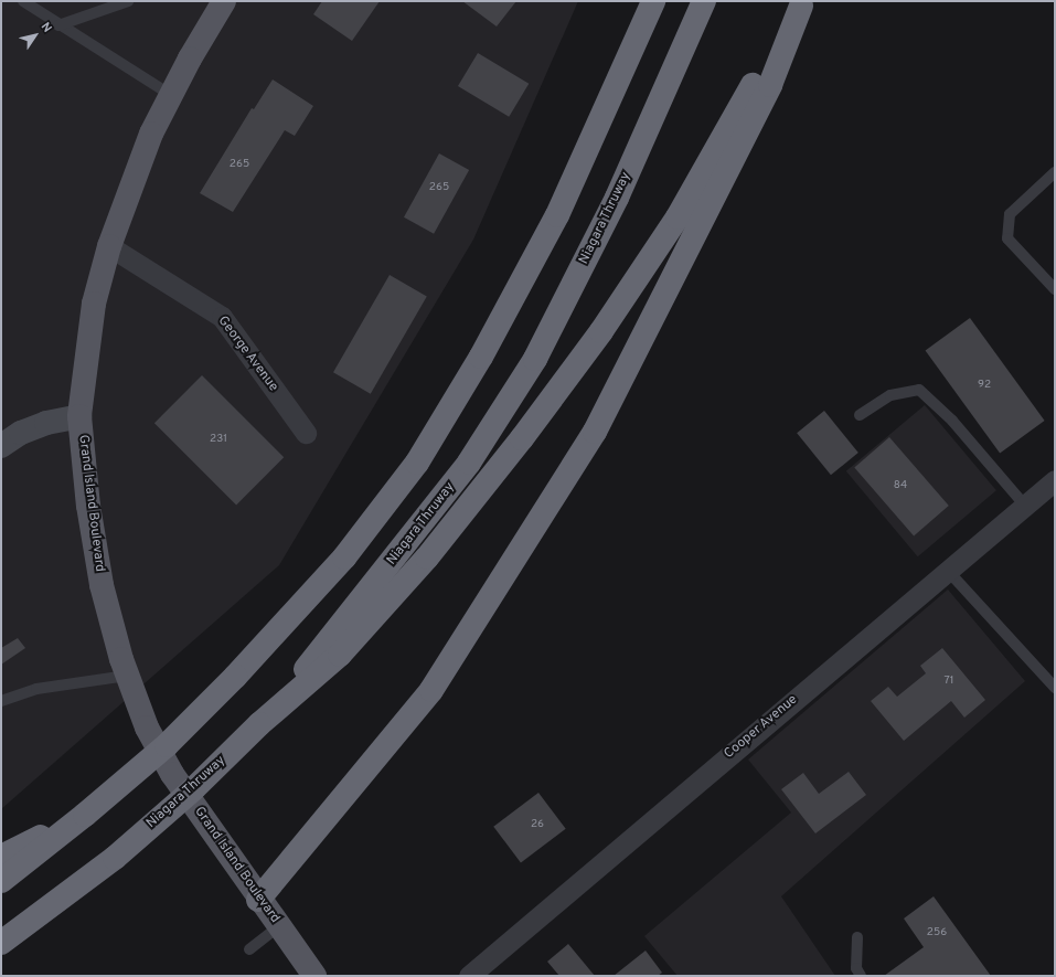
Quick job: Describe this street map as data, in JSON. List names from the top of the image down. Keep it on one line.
{"streets":{"highway":["Niagara Thruway"],"main road":["Grand Island Boulevard"],"street":["George Avenue","Cooper Avenue"]},"crossings":[["George Avenue","Grand Island Boulevard"]],"house_numbers":["265","265","92","231","84","71","26","256"],"north":"top right"}
